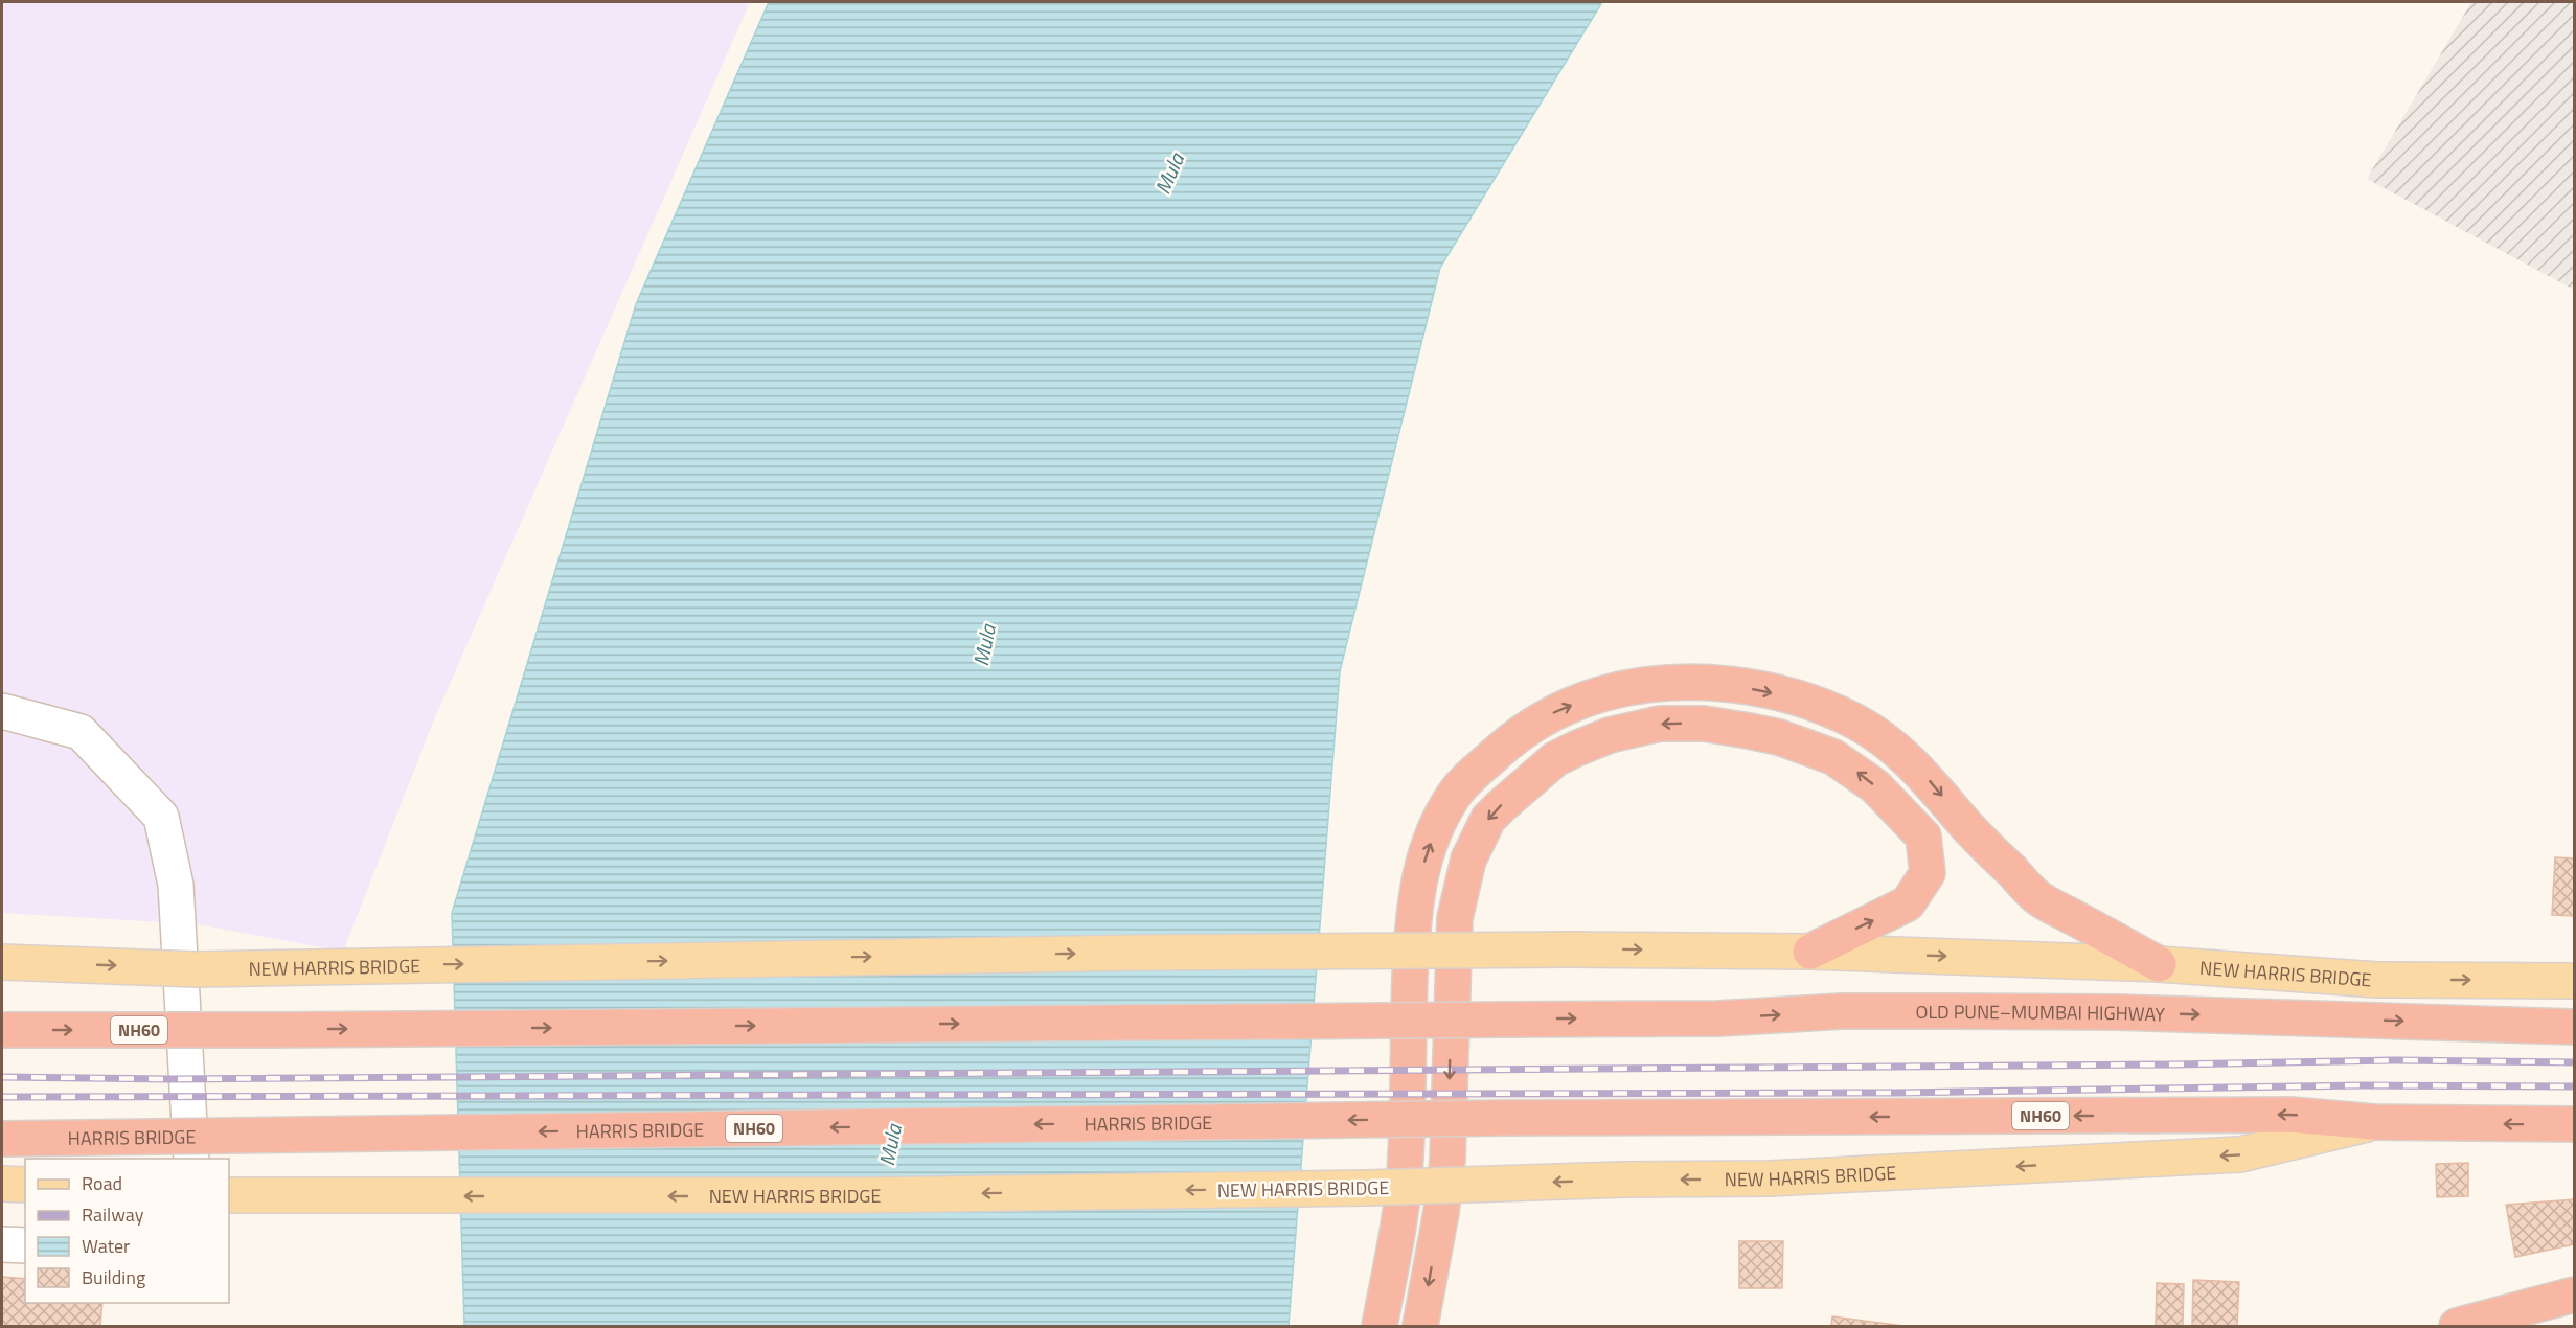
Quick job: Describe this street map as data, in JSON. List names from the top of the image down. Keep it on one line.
{"streets":{"highway":["OLD PUNE–MUMBAI HIGHWAY","NH60","HARRIS BRIDGE"],"main road":["NEW HARRIS BRIDGE"]},"crossings":[["NEW HARRIS BRIDGE","NH60"],["NEW HARRIS BRIDGE","HARRIS BRIDGE"],["NH60","HARRIS BRIDGE"]],"one_way":["OLD PUNE–MUMBAI HIGHWAY","HARRIS BRIDGE"],"water":["Mula"],"legend":["Road","Railway","Water","Building"]}
